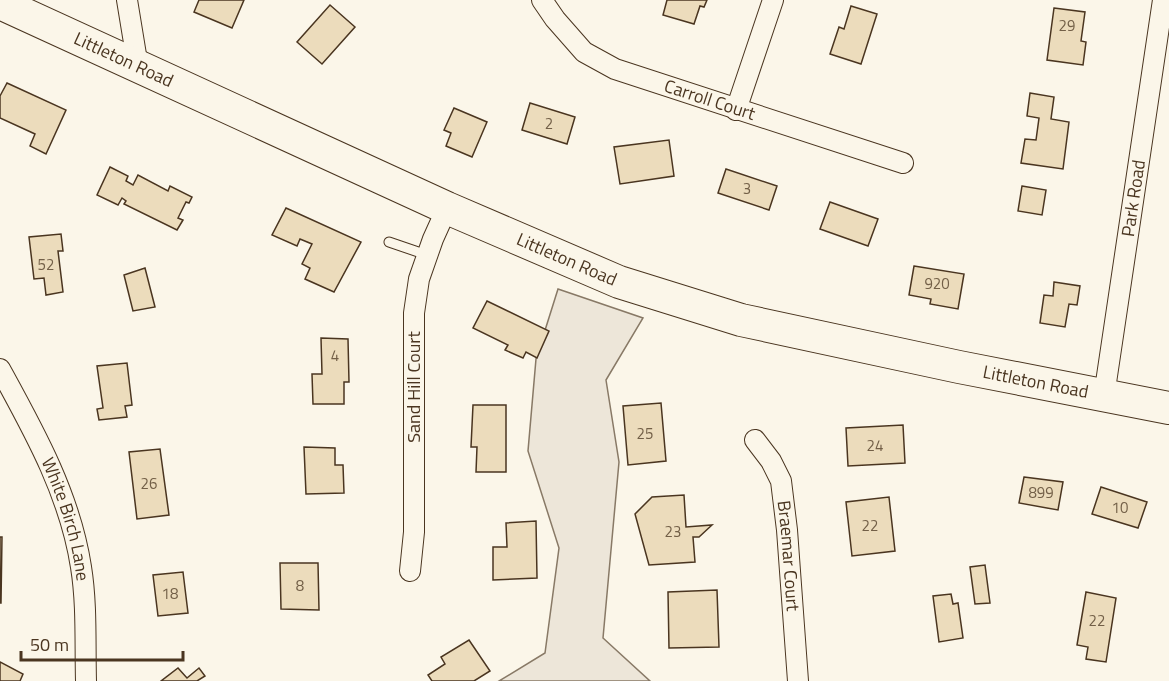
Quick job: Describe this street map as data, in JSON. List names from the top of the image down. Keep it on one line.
{"streets":{"main road":["Littleton Road"],"street":["Carroll Court","Park Road","Sand Hill Court","White Birch Lane","Braemar Court"]},"crossings":[["Littleton Road","Park Road"],["Littleton Road","Sand Hill Court"]],"house_numbers":["29","2","3","52","920","4","25","24","26","899","10","22","23","8","18","22"],"scale_bar":"50 m"}
